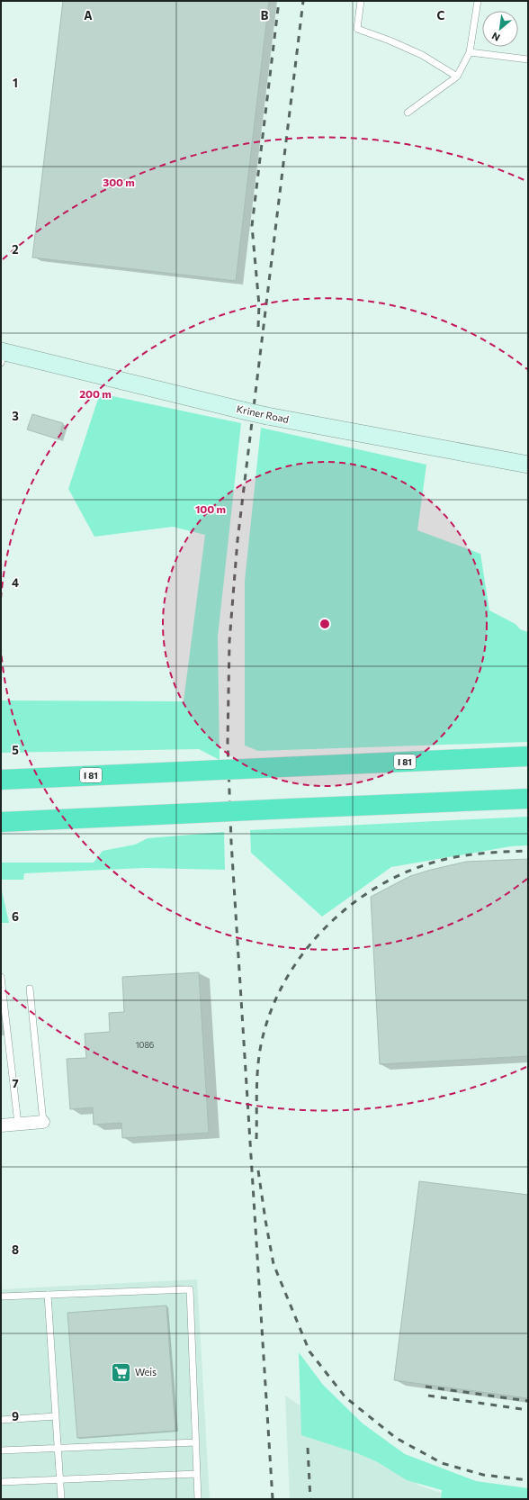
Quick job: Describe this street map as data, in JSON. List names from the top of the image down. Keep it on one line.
{"streets":{"highway":["I 81"],"street":["Kriner Road"]},"places":{"supermarket":["Weis"]},"house_numbers":["1086"],"north":"bottom left","grid":{"columns":["A","B","C"],"rows":["1","2","3","4","5","6","7","8","9"]},"rings":["300 m","200 m","100 m"]}
